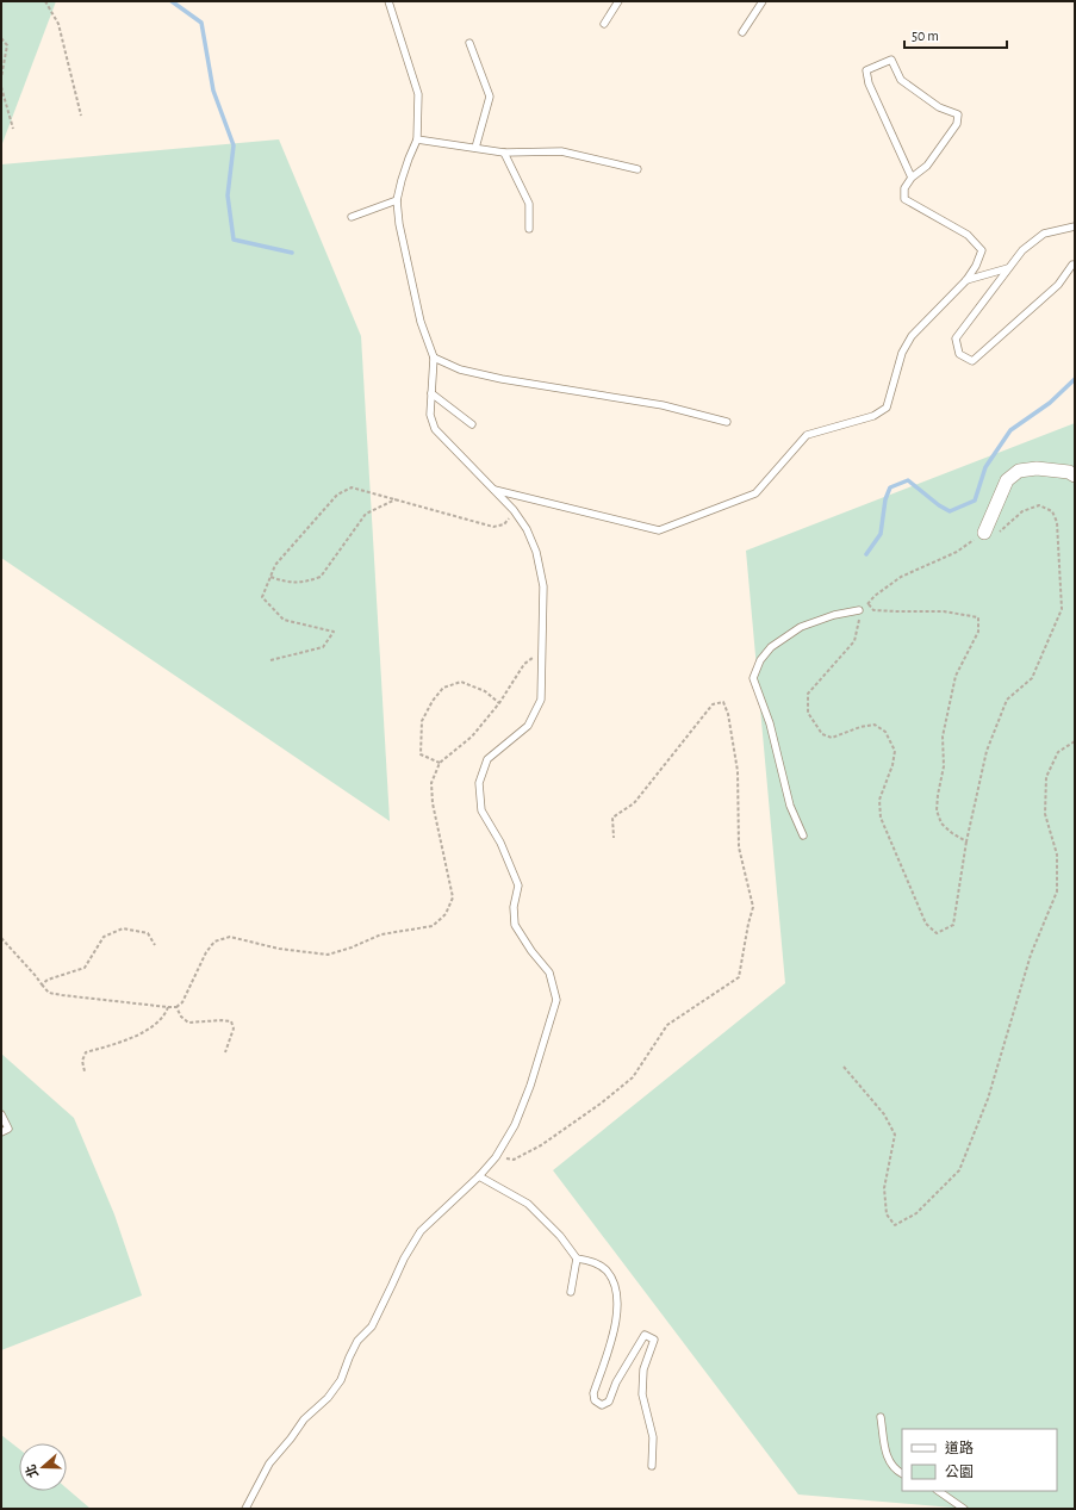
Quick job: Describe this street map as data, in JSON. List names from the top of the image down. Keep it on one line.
{"legend":["道路","公園"],"scale_bar":"50 m","north":"left"}
